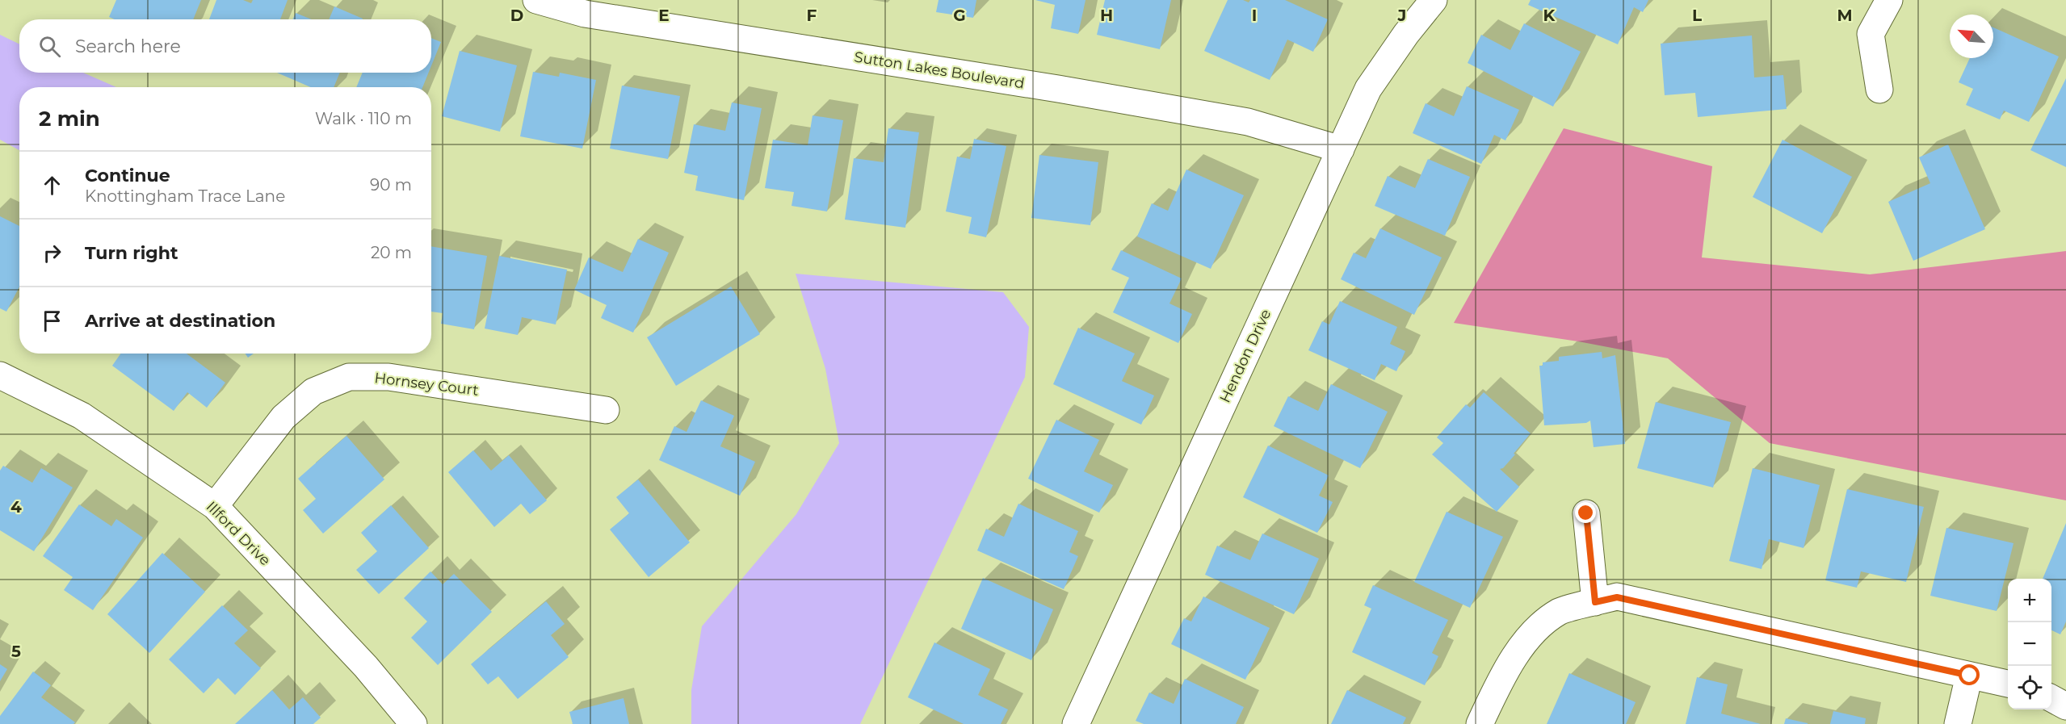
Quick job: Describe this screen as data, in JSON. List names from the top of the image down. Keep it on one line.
{"streets":{"street":["Sutton Lakes Boulevard","Hendon Drive","Hornsey Court","Illford Drive"]},"crossings":[["Sutton Lakes Boulevard","Hendon Drive"],["Hornsey Court","Illford Drive"]],"north":"top left","page":{"search":"Search here","heading":["2 min","Walk · 110 m"],"list":[["Continue","Knottingham Trace Lane","90 m"],["Turn right","20 m"],"Arrive at destination"],"map_buttons":["+","−"]},"grid":{"columns":["D","E","F","G","H","I","J","K","L","M"],"rows":["4","5"]}}
